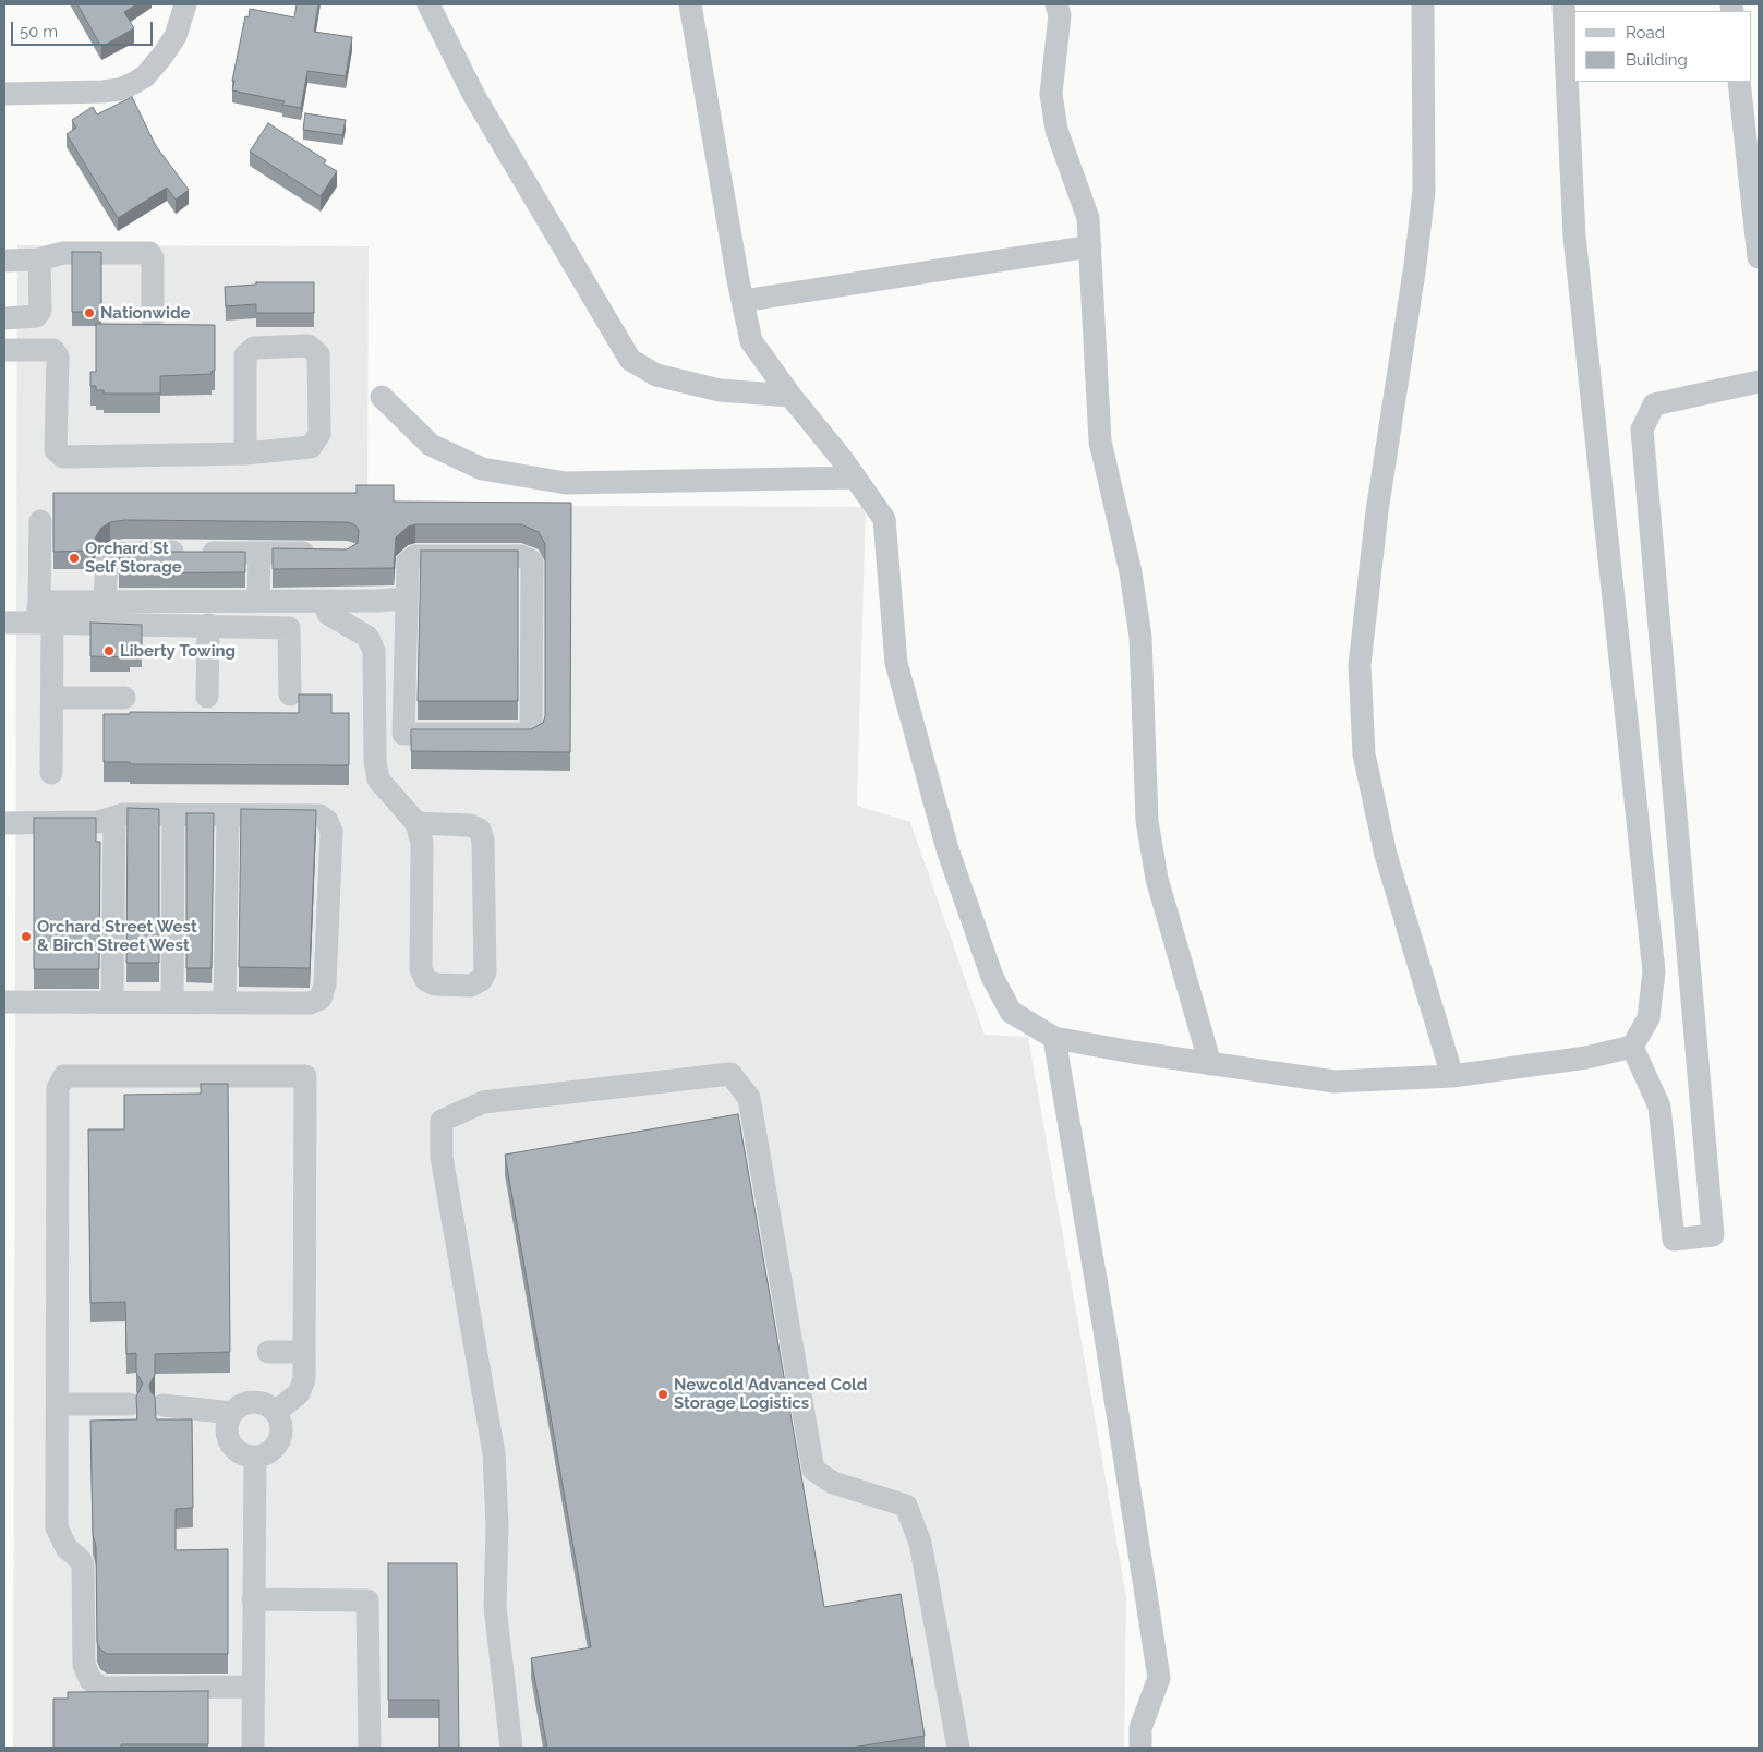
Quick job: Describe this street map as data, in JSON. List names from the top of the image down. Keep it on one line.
{"places":["Nationwide","Orchard St Self Storage","Liberty Towing","Orchard Street West & Birch Street West","Newcold Advanced Cold Storage Logistics"],"legend":["Road","Building"],"scale_bar":"50 m"}
